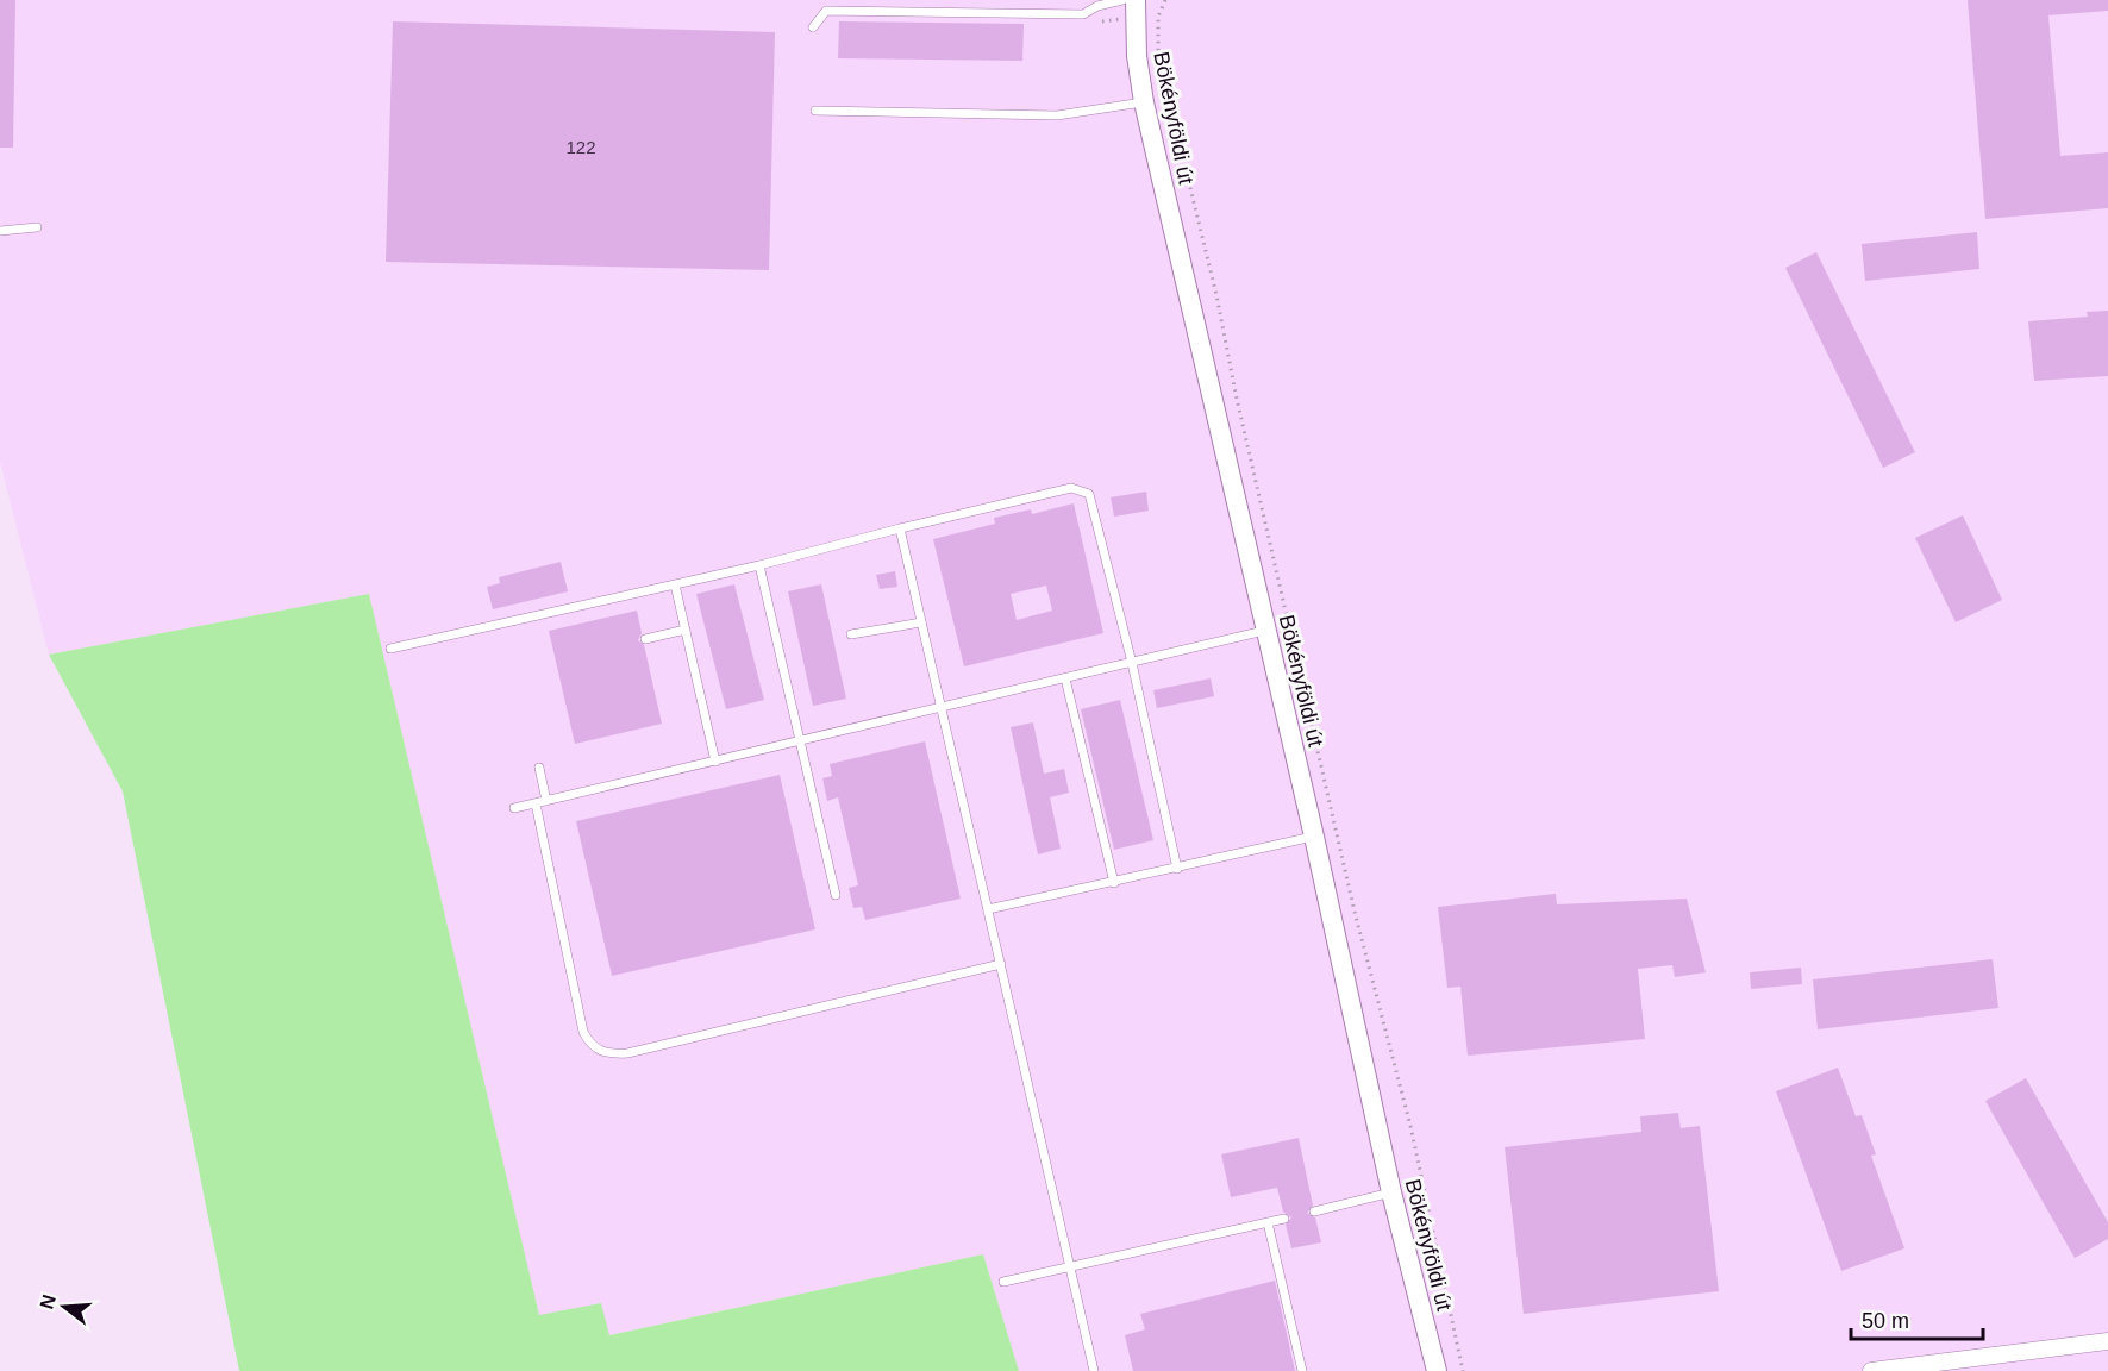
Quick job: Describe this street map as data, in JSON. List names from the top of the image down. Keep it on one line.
{"streets":{"street":["Bökényföldi út"]},"house_numbers":["122"],"scale_bar":"50 m","north":"left"}
